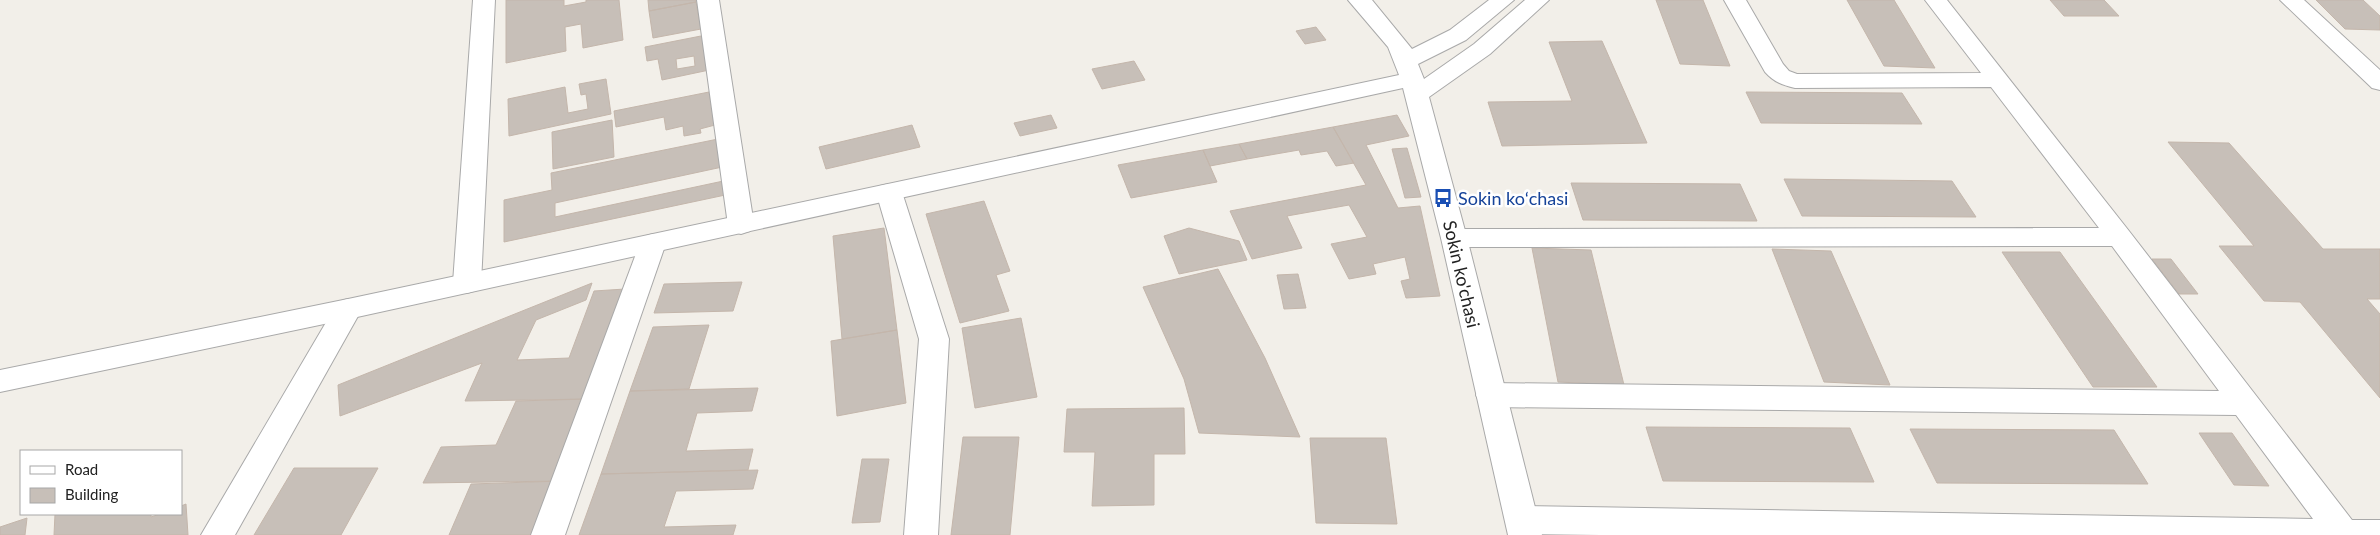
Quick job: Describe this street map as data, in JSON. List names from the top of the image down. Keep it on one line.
{"streets":{"street":["Sokin ko'chasi"]},"places":{"bus stop":["Sokin koʻchasi"]},"legend":["Road","Building"]}
